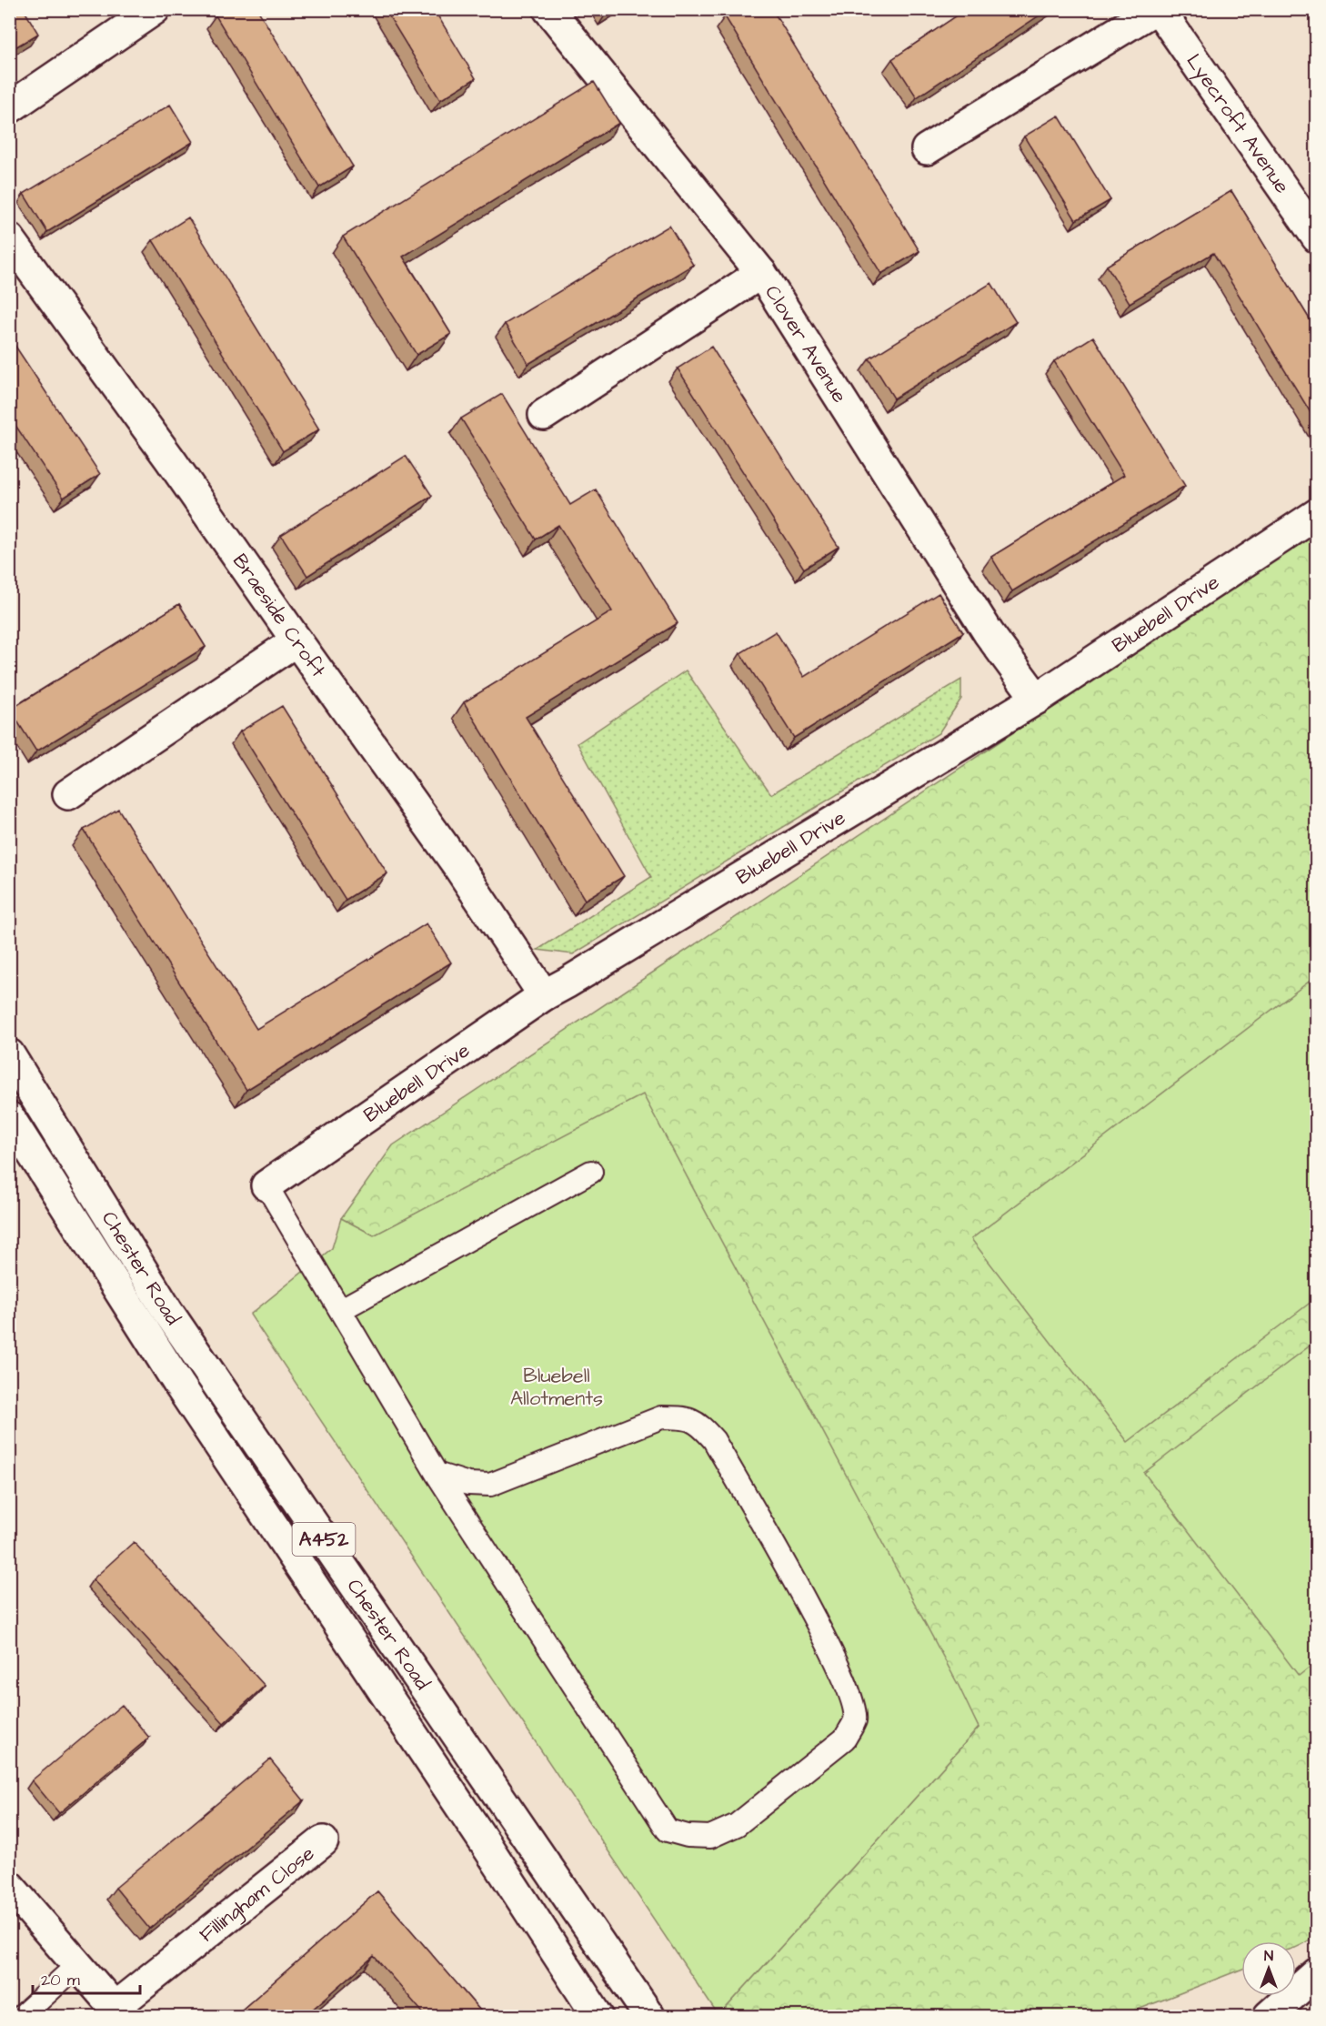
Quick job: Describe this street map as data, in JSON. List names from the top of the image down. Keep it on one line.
{"streets":{"main road":["Lyecroft Avenue","Clover Avenue","Bluebell Drive","Braeside Croft","Chester Road","A452","Fillingham Close"]},"crossings":[["Clover Avenue","Bluebell Drive"],["Bluebell Drive","Braeside Croft"]],"parks":["Bluebell Allotments"],"scale_bar":"20 m","north":"top"}
